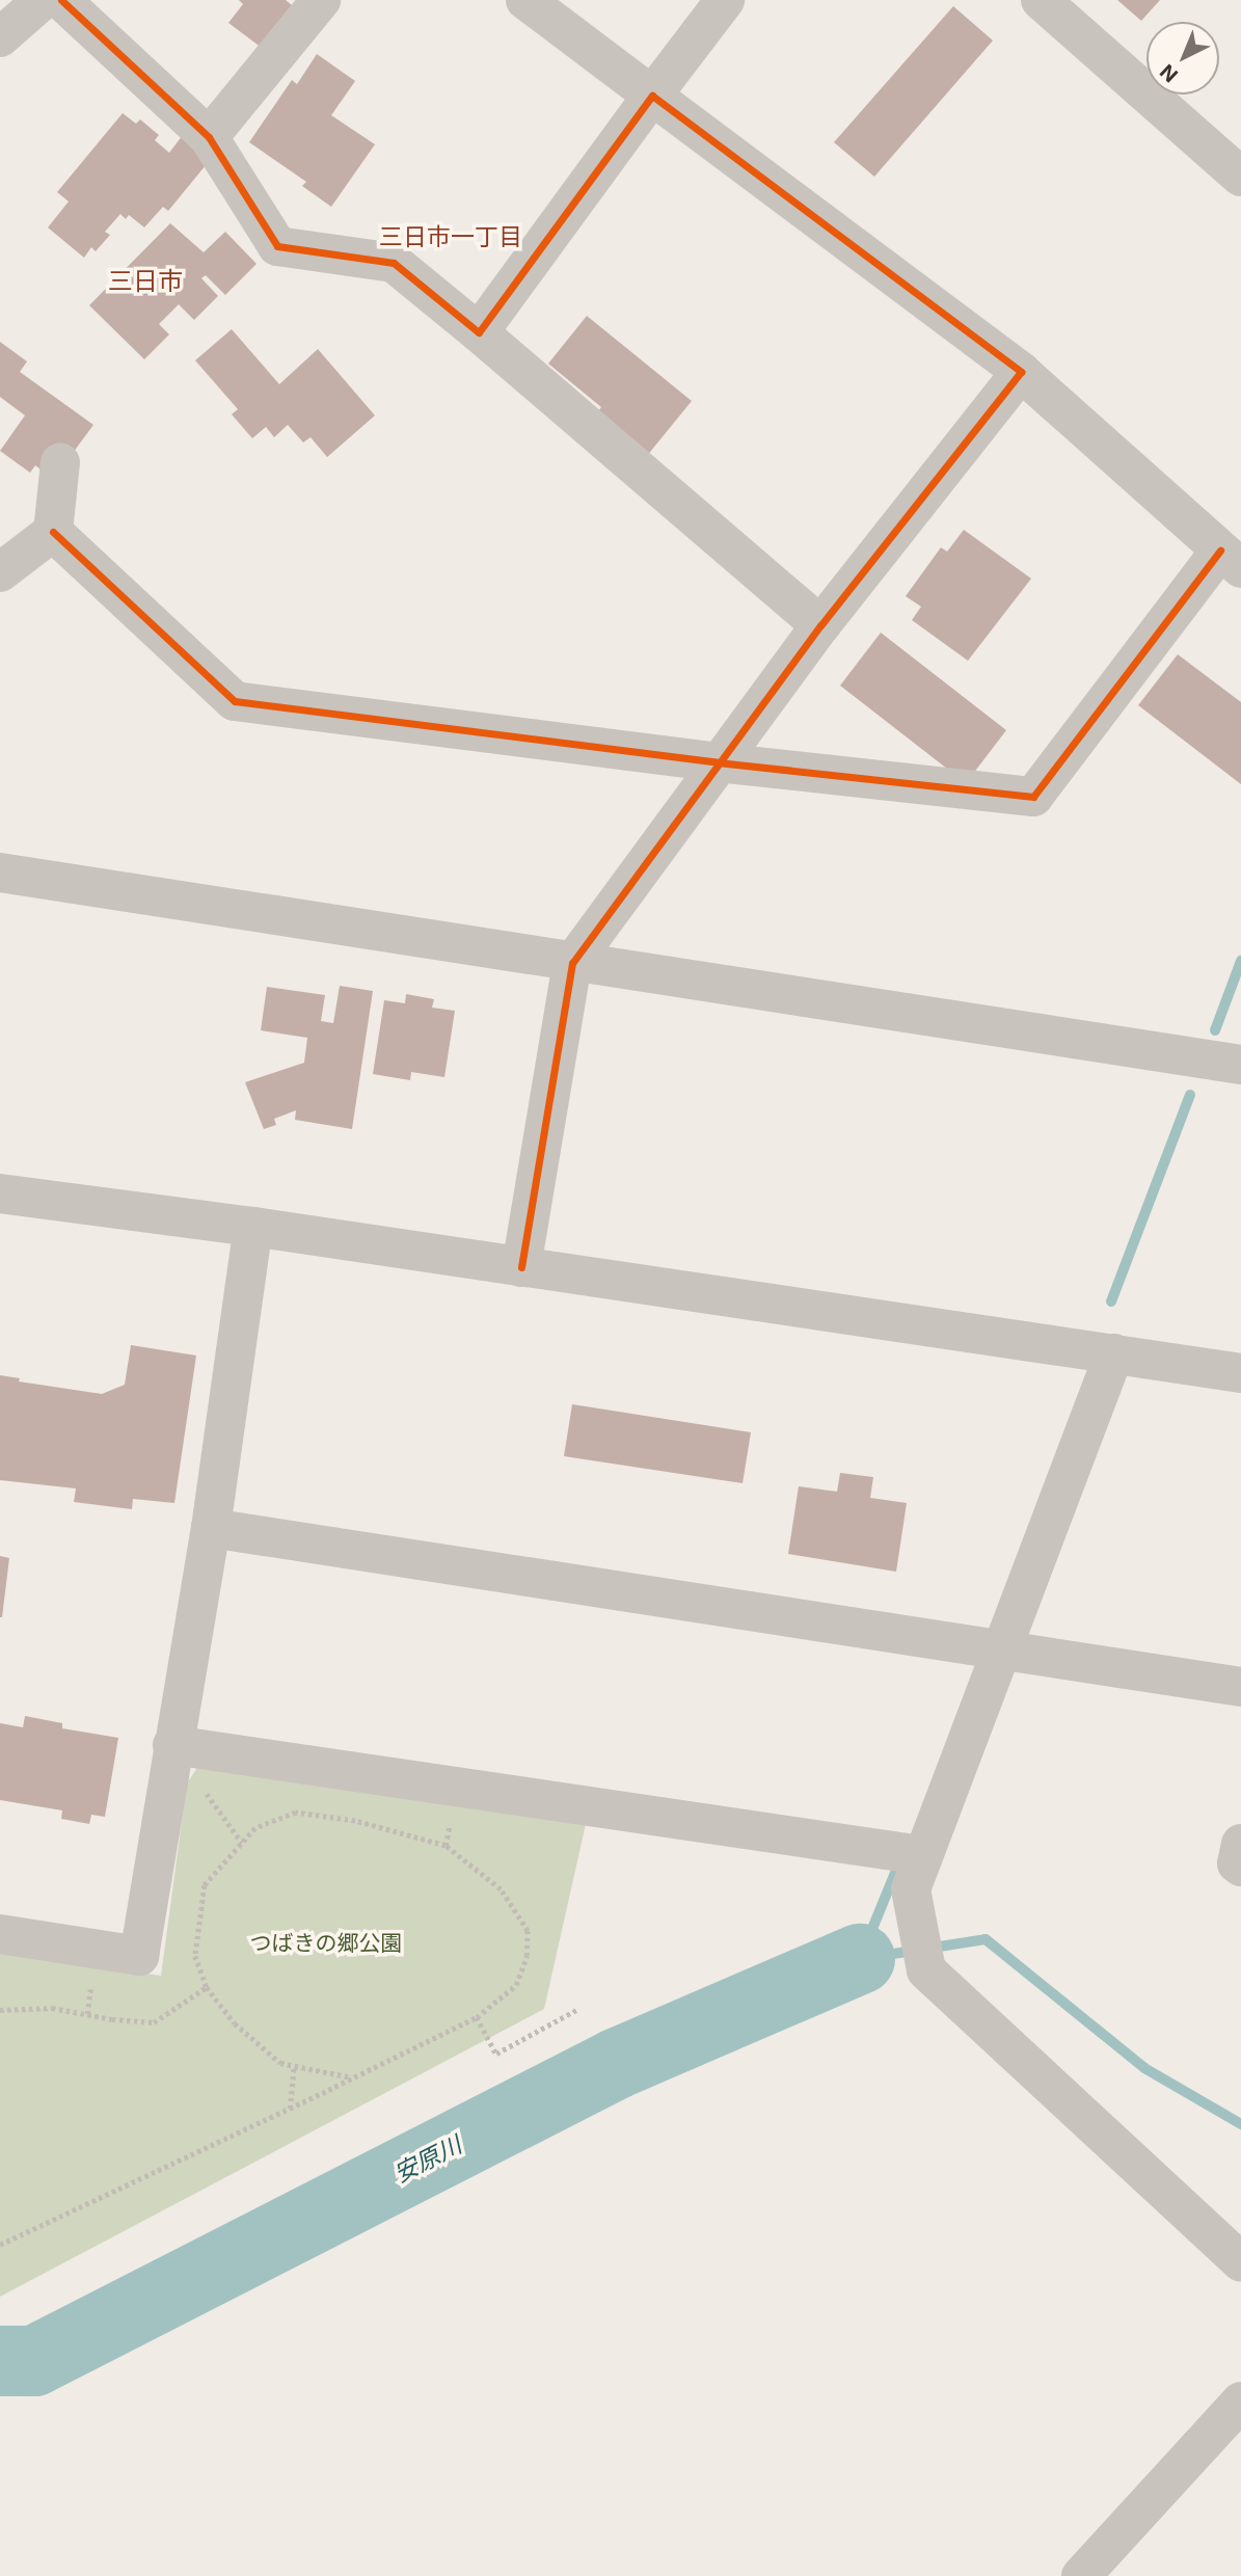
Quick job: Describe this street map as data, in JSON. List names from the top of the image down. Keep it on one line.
{"districts":["三日市一丁目","三日市"],"water":["安原川"],"parks":["つばきの郷公園"],"north":"bottom left"}
